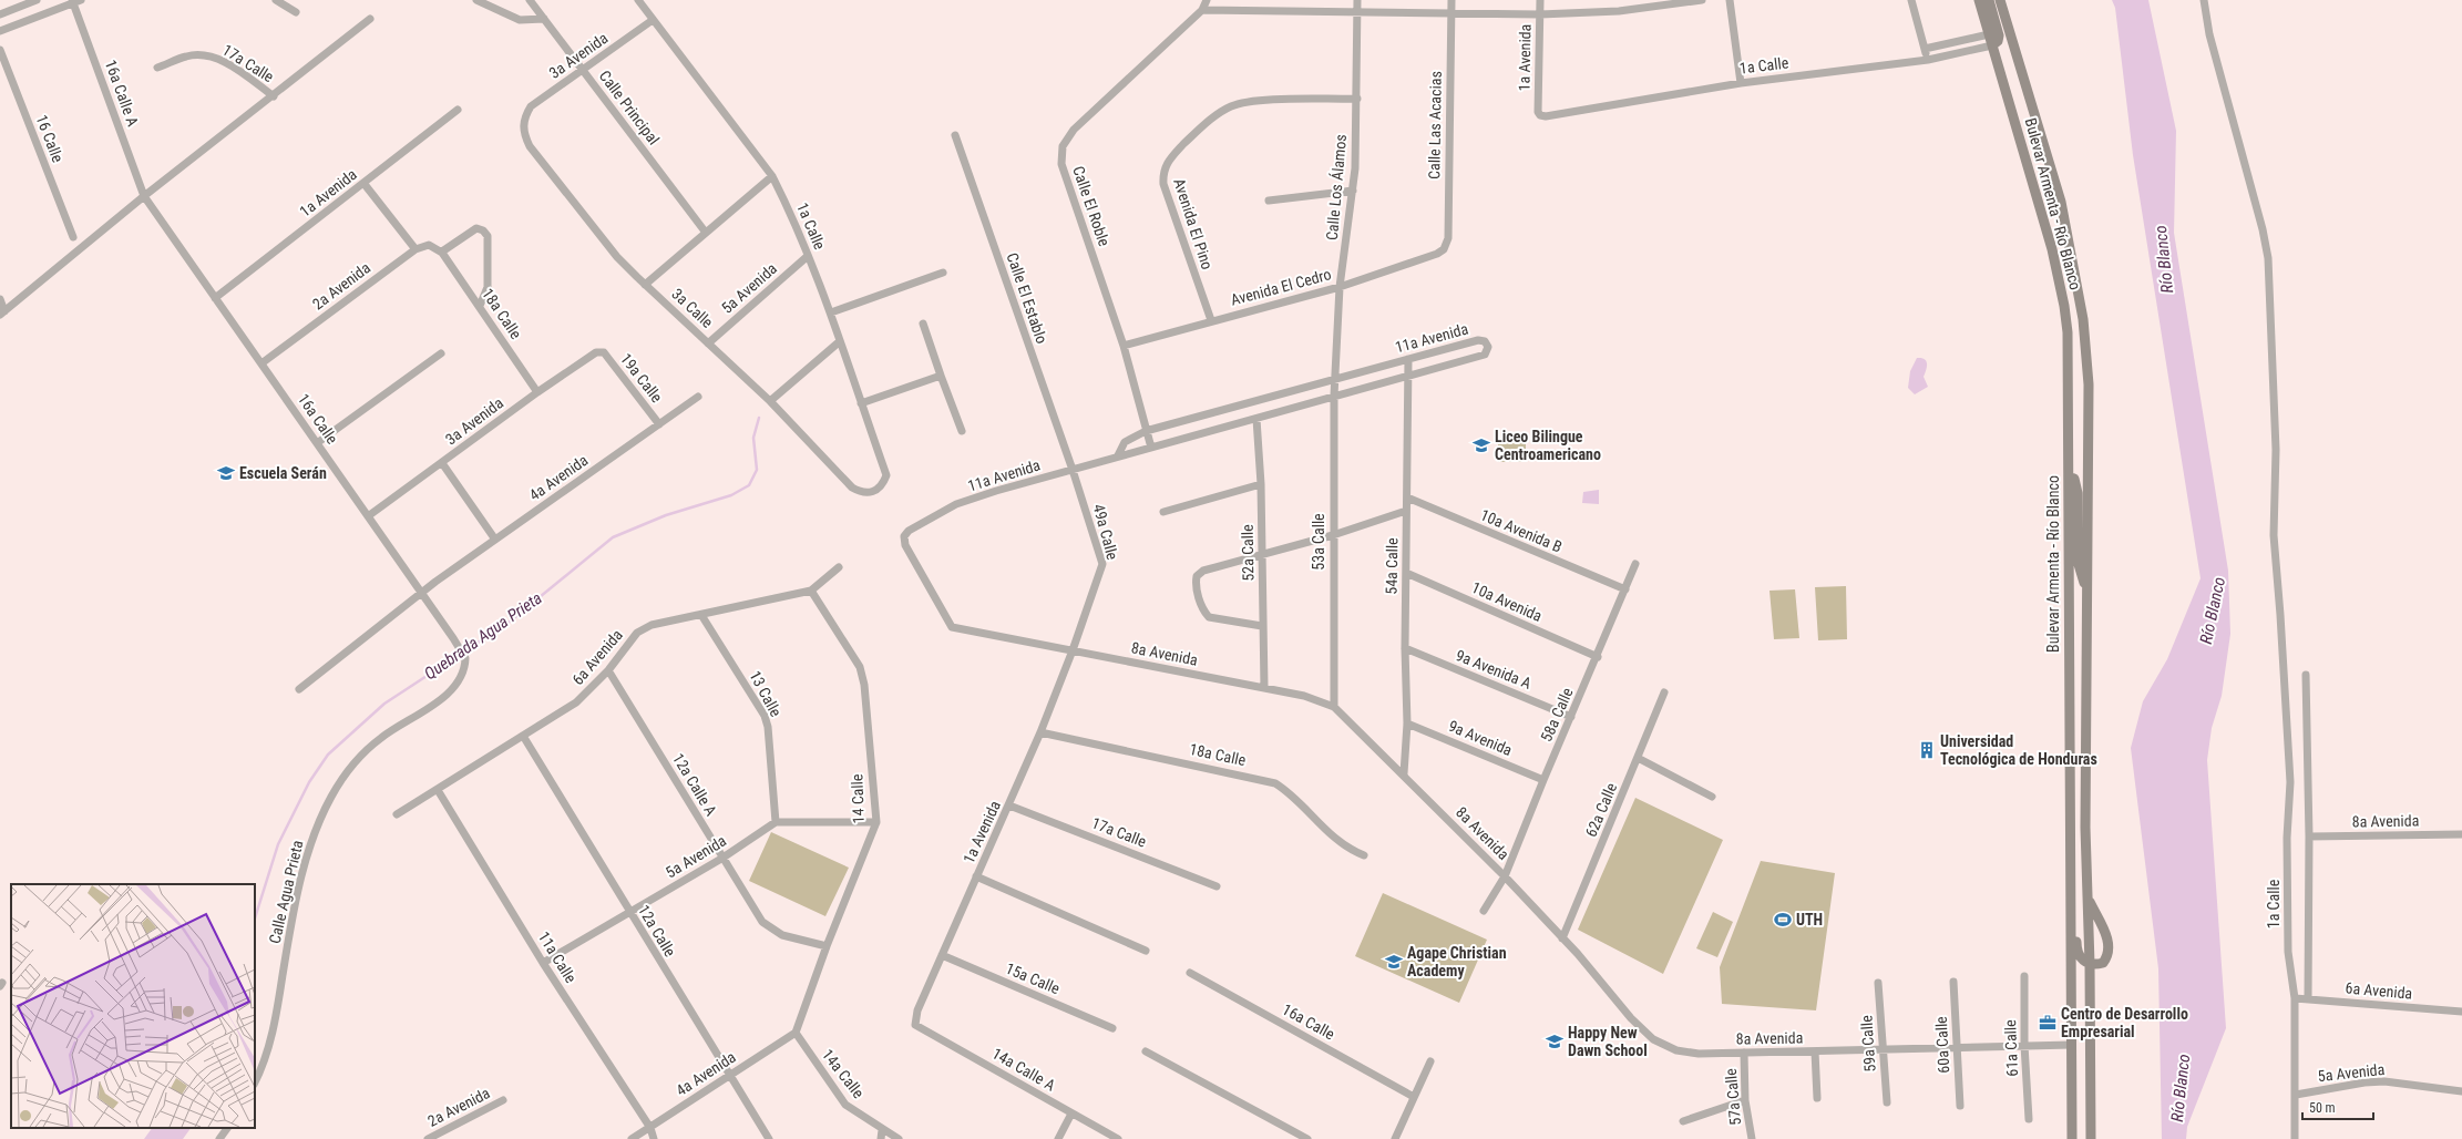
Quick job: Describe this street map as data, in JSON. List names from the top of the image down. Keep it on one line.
{"streets":{"main road":["Bulevar Armenta - Río Blanco"],"street":["3a Avenida","1a Avenida","17a Calle","1a Calle","16a Calle A","Calle Principal","Calle Las Acacias","16 Calle","Calle Los Álamos","Calle El Roble","Avenida El Pino","2a Avenida","Avenida El Cedro","5a Avenida","Calle El Establo","3a Calle","18a Calle","11a Avenida","19a Calle","16a Calle","4a Avenida","10a Avenida B","49a Calle","53a Calle","52a Calle","54a Calle","10a Avenida","8a Avenida","6a Avenida","9a Avenida A","13 Calle","58a Calle","9a Avenida","12a Calle A","14 Calle","62a Calle","Calle Agua Prieta","12a Calle","11a Calle","15a Calle","59a Calle","60a Calle","61a Calle","14a Calle A","14a Calle","57a Calle"]},"crossings":[["3a Avenida","1a Calle"],["3a Avenida","Calle Principal"],["3a Avenida","3a Calle"],["3a Avenida","18a Calle"],["3a Avenida","19a Calle"],["3a Avenida","16a Calle"],["1a Avenida","17a Calle"],["1a Avenida","1a Calle"],["1a Avenida","18a Calle"],["1a Avenida","16a Calle"],["1a Avenida","49a Calle"],["1a Avenida","8a Avenida"],["1a Avenida","15a Calle"],["1a Avenida","14a Calle A"],["1a Calle","Bulevar Armenta - Río Blanco"],["1a Calle","5a Avenida"],["1a Calle","3a Calle"],["1a Calle","6a Avenida"],["16a Calle A","16a Calle"],["Calle Las Acacias","Avenida El Cedro"],["Calle Los Álamos","Avenida El Pino"],["Calle Los Álamos","Avenida El Cedro"],["Calle Los Álamos","11a Avenida"],["Calle Los Álamos","53a Calle"],["Bulevar Armenta - Río Blanco","8a Avenida"],["Calle El Roble","Avenida El Cedro"],["Calle El Roble","11a Avenida"],["Avenida El Pino","Avenida El Cedro"],["2a Avenida","16a Calle"],["5a Avenida","3a Calle"],["5a Avenida","13 Calle"],["5a Avenida","12a Calle A"],["5a Avenida","12a Calle"],["5a Avenida","11a Calle"],["Calle El Establo","11a Avenida"],["Calle El Establo","49a Calle"],["11a Avenida","49a Calle"],["11a Avenida","53a Calle"],["11a Avenida","52a Calle"],["11a Avenida","54a Calle"],["11a Avenida","8a Avenida"],["19a Calle","4a Avenida"],["16a Calle","4a Avenida"],["16a Calle","Calle Agua Prieta"],["4a Avenida","14 Calle"],["4a Avenida","12a Calle"],["4a Avenida","11a Calle"],["4a Avenida","14a Calle"],["10a Avenida B","54a Calle"],["10a Avenida B","58a Calle"],["49a Calle","8a Avenida"],["53a Calle","8a Avenida"],["52a Calle","8a Avenida"],["54a Calle","10a Avenida"],["54a Calle","8a Avenida"],["54a Calle","9a Avenida A"],["54a Calle","9a Avenida"],["10a Avenida","58a Calle"],["8a Avenida","58a Calle"],["8a Avenida","62a Calle"],["8a Avenida","59a Calle"],["8a Avenida","60a Calle"],["8a Avenida","61a Calle"],["8a Avenida","57a Calle"],["6a Avenida","13 Calle"],["6a Avenida","12a Calle A"],["6a Avenida","14 Calle"],["6a Avenida","12a Calle"],["6a Avenida","11a Calle"],["9a Avenida A","58a Calle"],["58a Calle","9a Avenida"],["12a Calle A","14 Calle"],["14 Calle","14a Calle"]],"water":["Río Blanco","Quebrada Agua Prieta"],"places":{"school or university":["Liceo Bilingue Centroamericano","Escuela Serán","Agape Christian Academy","Happy New Dawn School"],"building":["Universidad Tecnológica de Honduras"],"sports":["UTH"],"office":["Centro de Desarrollo Empresarial"]},"scale_bar":"50 m"}
